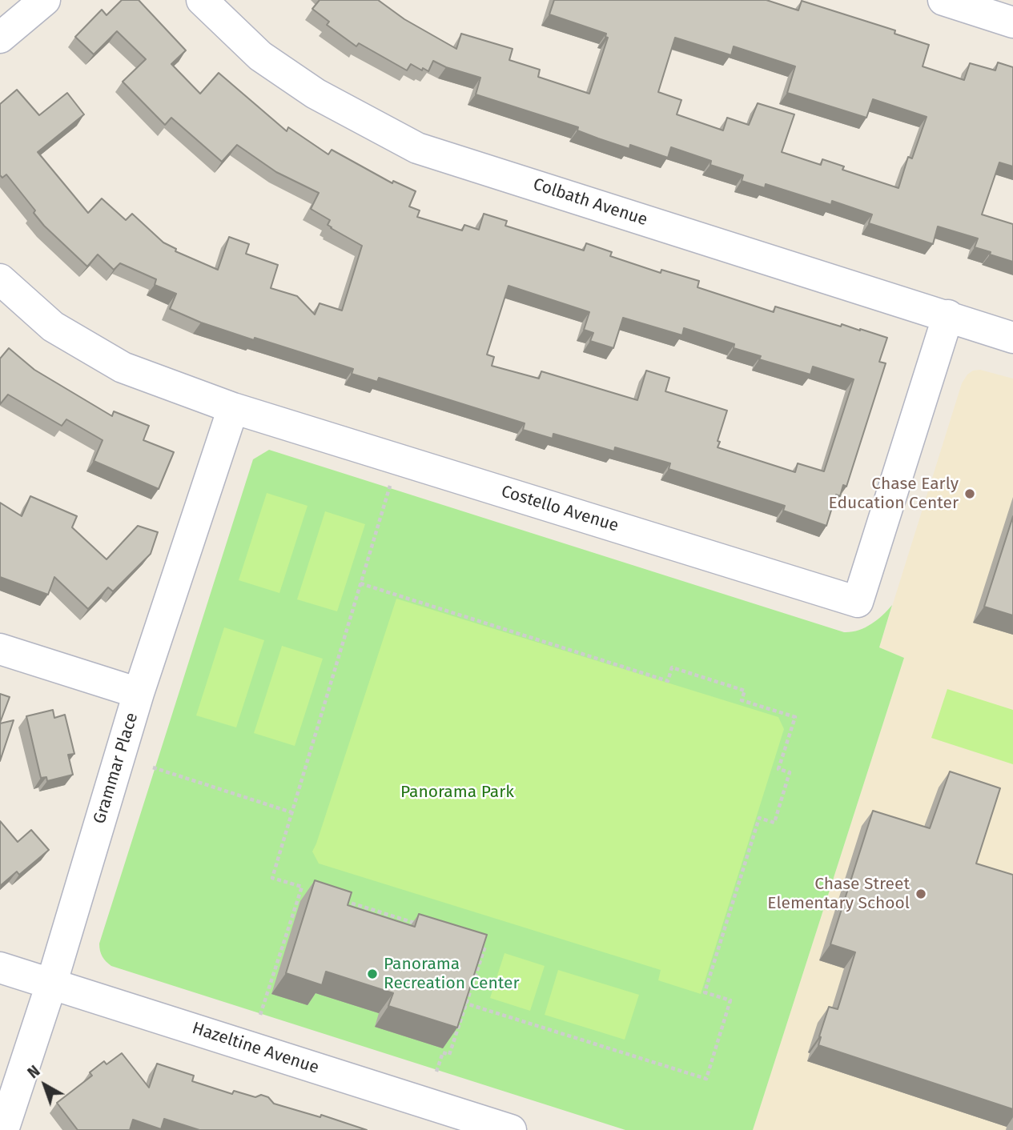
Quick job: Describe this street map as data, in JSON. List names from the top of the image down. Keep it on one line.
{"streets":{"street":["Colbath Avenue","Costello Avenue","Grammar Place","Hazeltine Avenue"]},"crossings":[["Colbath Avenue","Costello Avenue"],["Costello Avenue","Grammar Place"],["Grammar Place","Hazeltine Avenue"]],"parks":["Panorama Park"],"places":["Chase Early Education Center","Chase Street Elementary School","Panorama Recreation Center"],"north":"top left"}
